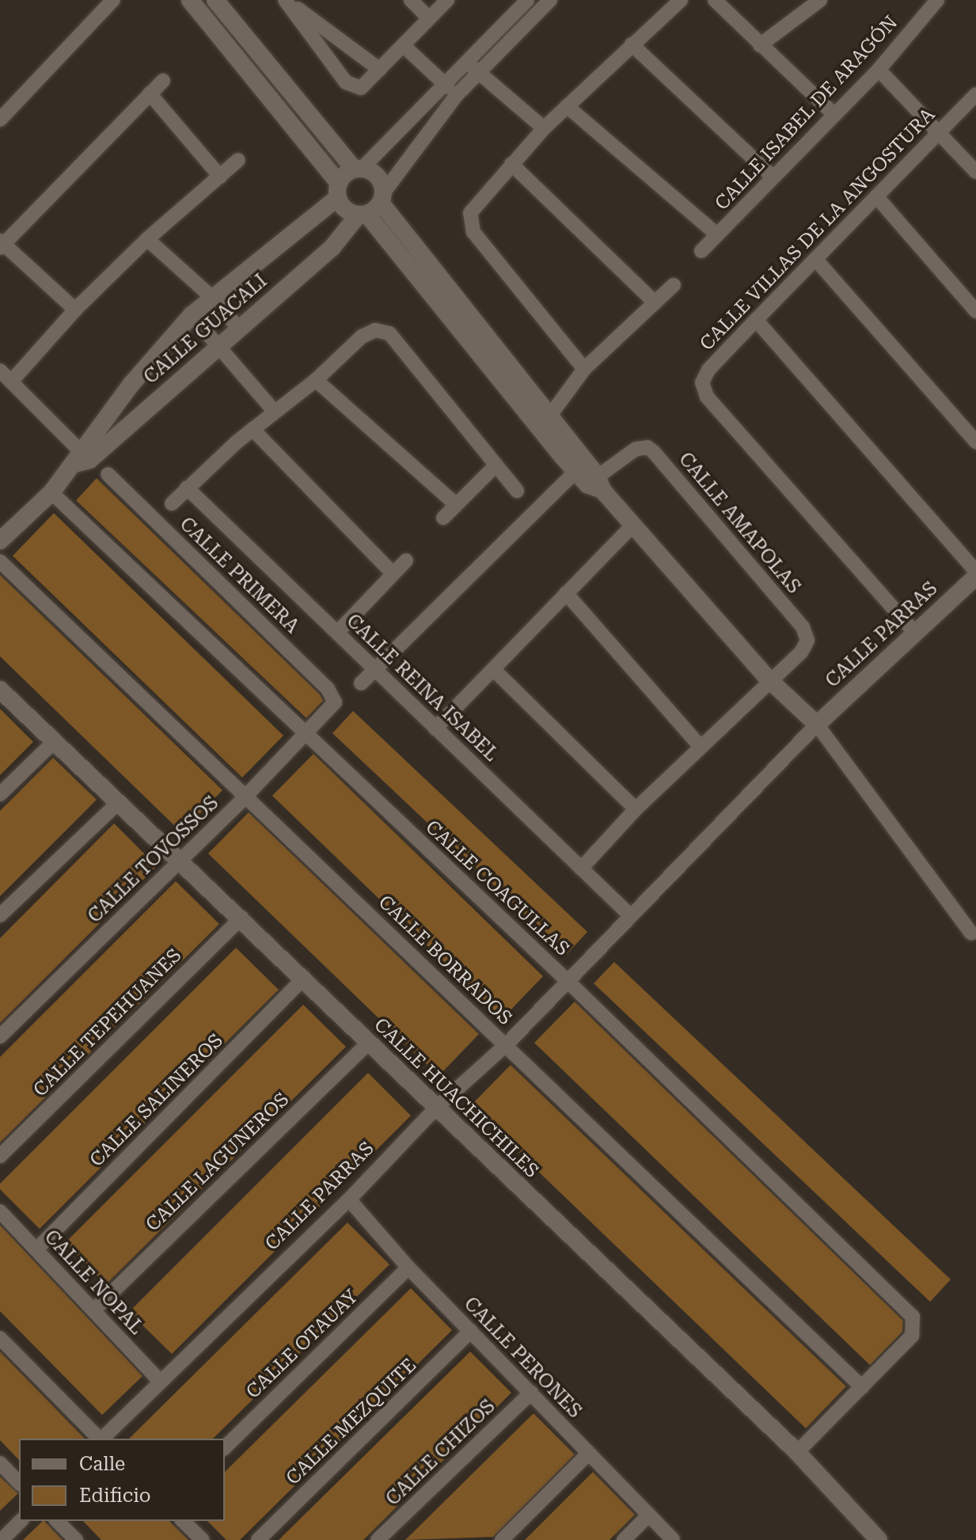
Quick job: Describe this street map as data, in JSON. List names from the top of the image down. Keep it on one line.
{"streets":{"street":["CALLE ISABEL DE ARAGÓN","CALLE VILLAS DE LA ANGOSTURA","CALLE GUACALI","CALLE AMAPOLAS","CALLE PRIMERA","CALLE PARRAS","CALLE REINA ISABEL","CALLE TOVOSSOS","CALLE COAGULLAS","CALLE BORRADOS","CALLE TEPEHUANES","CALLE HUACHICHILES","CALLE SALINEROS","CALLE LAGUNEROS","CALLE NOPAL","CALLE OTAUAY","CALLE PERONES","CALLE MEZQUITE","CALLE CHIZOS"]},"crossings":[["CALLE VILLAS DE LA ANGOSTURA","CALLE PARRAS"],["CALLE GUACALI","CALLE COAGULLAS"],["CALLE PRIMERA","CALLE TOVOSSOS"],["CALLE PARRAS","CALLE REINA ISABEL"],["CALLE PARRAS","CALLE COAGULLAS"],["CALLE PARRAS","CALLE BORRADOS"],["CALLE PARRAS","CALLE HUACHICHILES"],["CALLE PARRAS","CALLE NOPAL"],["CALLE PARRAS","CALLE PERONES"],["CALLE TOVOSSOS","CALLE COAGULLAS"],["CALLE TOVOSSOS","CALLE BORRADOS"],["CALLE TOVOSSOS","CALLE HUACHICHILES"],["CALLE COAGULLAS","CALLE BORRADOS"],["CALLE TEPEHUANES","CALLE HUACHICHILES"],["CALLE HUACHICHILES","CALLE SALINEROS"],["CALLE HUACHICHILES","CALLE LAGUNEROS"],["CALLE SALINEROS","CALLE NOPAL"],["CALLE LAGUNEROS","CALLE NOPAL"],["CALLE OTAUAY","CALLE PERONES"],["CALLE PERONES","CALLE MEZQUITE"],["CALLE PERONES","CALLE CHIZOS"]],"legend":["Calle","Edificio"]}
